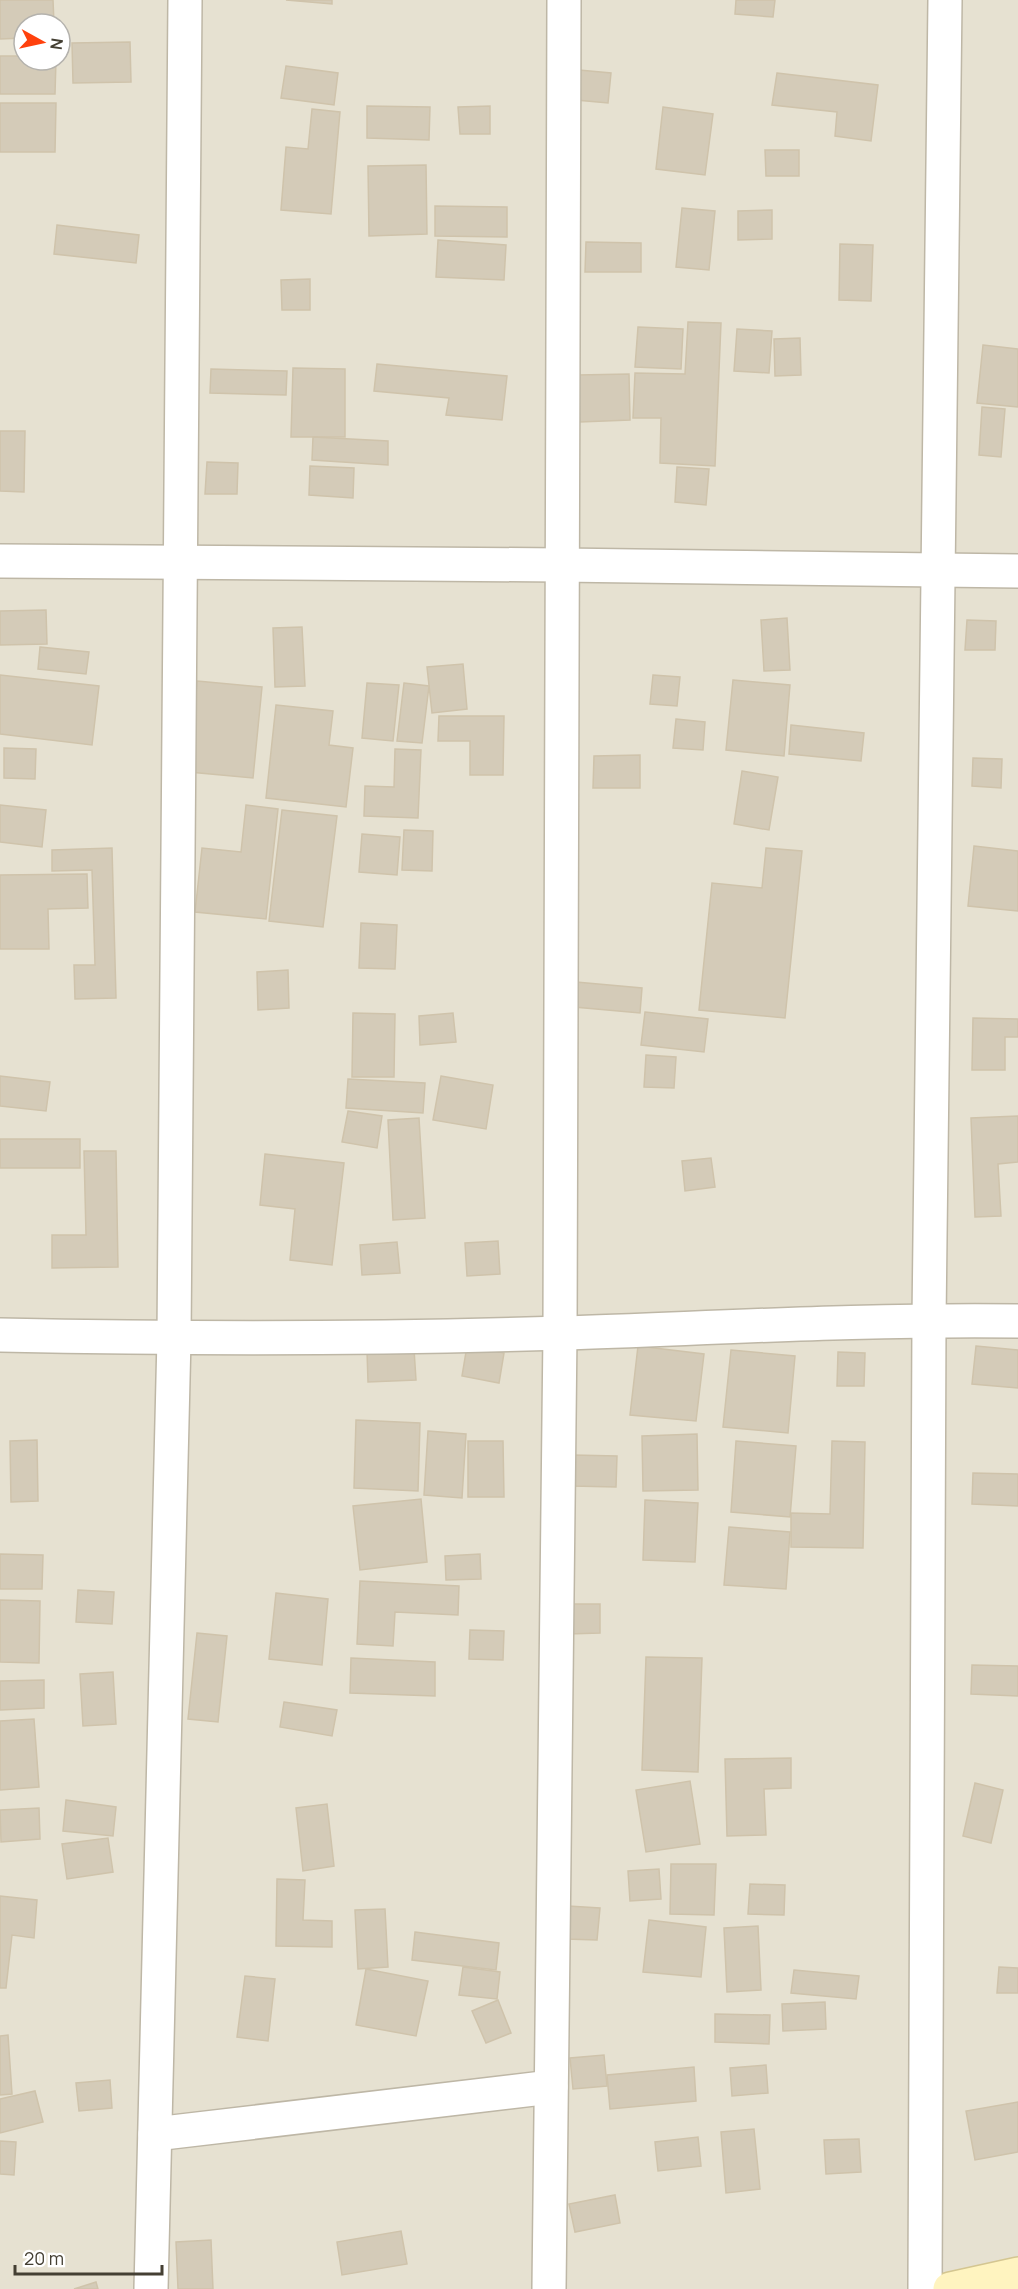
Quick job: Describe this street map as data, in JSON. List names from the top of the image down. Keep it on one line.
{"scale_bar":"20 m","north":"right"}
